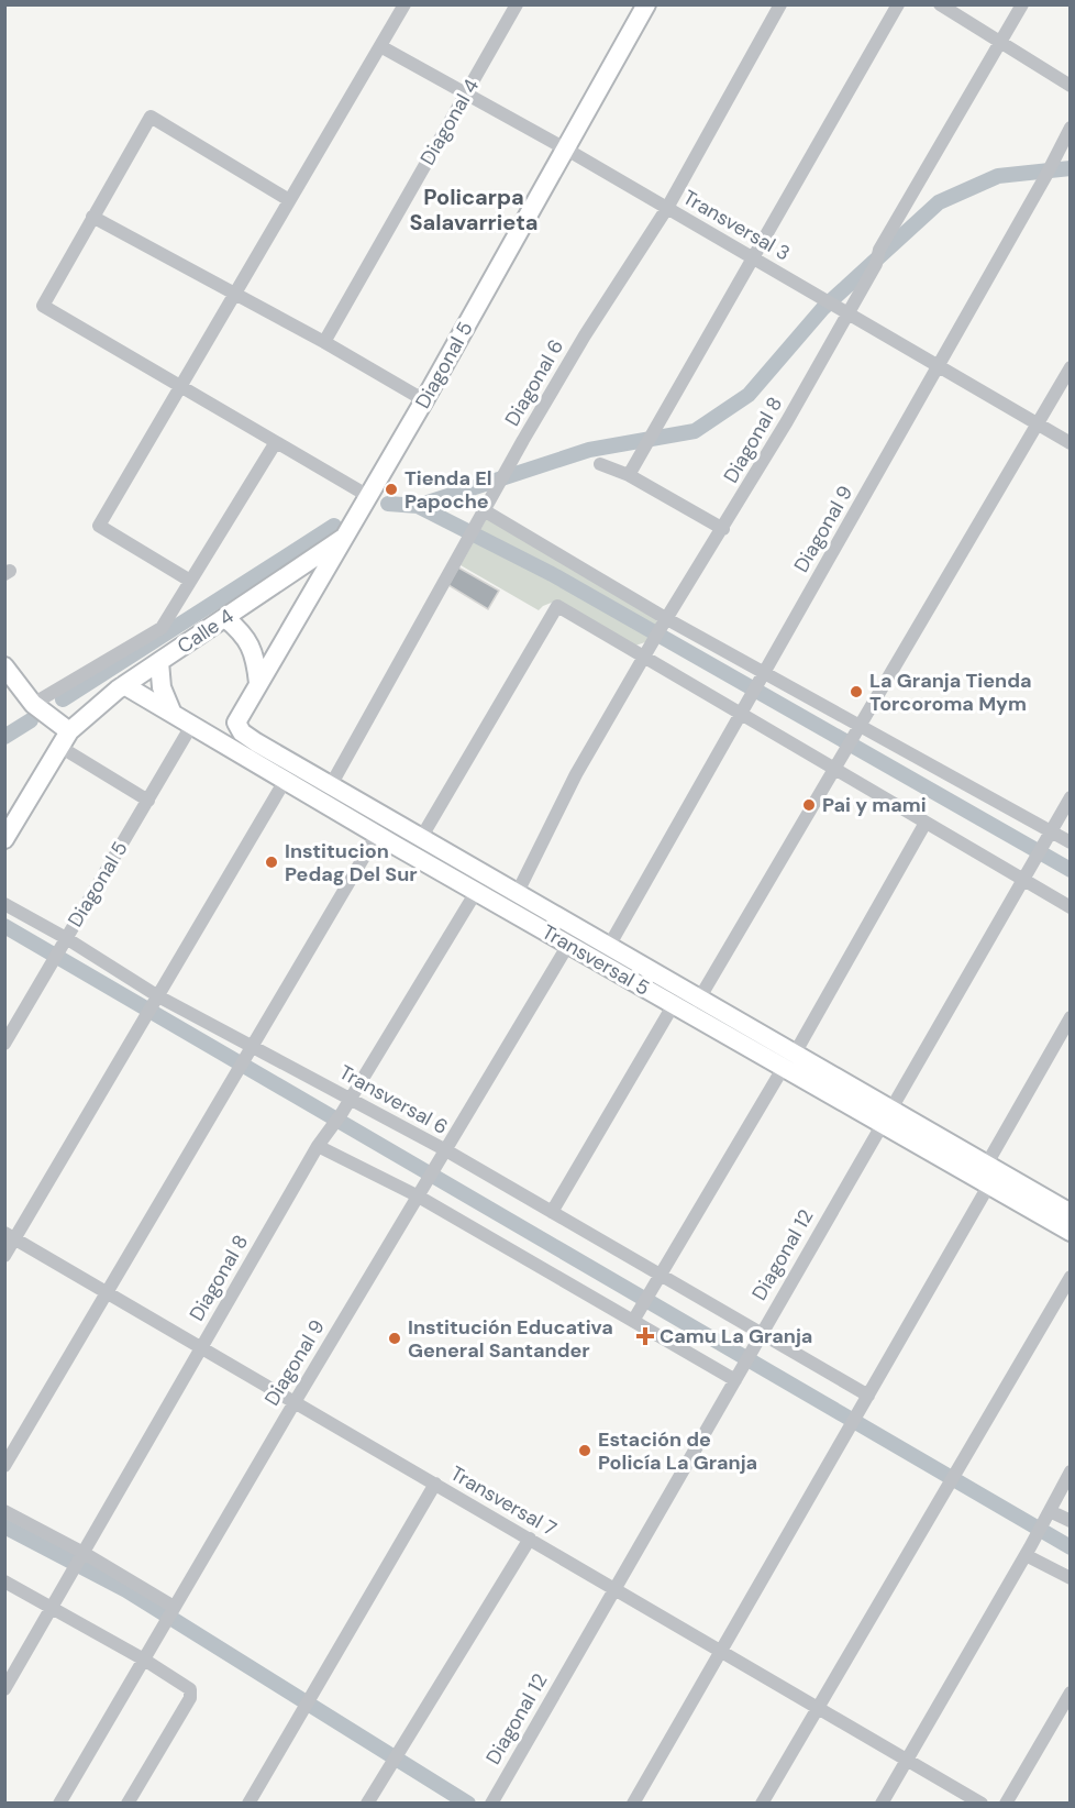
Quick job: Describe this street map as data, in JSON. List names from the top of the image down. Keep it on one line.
{"streets":{"street":["Diagonal 4","Transversal 3","Diagonal 5","Diagonal 6","Diagonal 8","Diagonal 9","Calle 4","Transversal 5","Transversal 6","Diagonal 12","Transversal 7"]},"crossings":[["Diagonal 4","Transversal 3"],["Transversal 3","Diagonal 5"],["Transversal 3","Diagonal 6"],["Transversal 3","Diagonal 8"],["Transversal 3","Diagonal 9"],["Diagonal 5","Calle 4"],["Diagonal 5","Transversal 5"],["Diagonal 5","Transversal 6"],["Diagonal 6","Transversal 5"],["Diagonal 8","Transversal 5"],["Diagonal 8","Transversal 6"],["Diagonal 8","Transversal 7"],["Diagonal 9","Transversal 5"],["Diagonal 9","Transversal 6"],["Diagonal 9","Transversal 7"],["Calle 4","Transversal 5"],["Transversal 5","Diagonal 12"],["Transversal 6","Diagonal 12"],["Diagonal 12","Transversal 7"]],"districts":["Policarpa Salavarrieta"],"places":{"other":["Tienda El Papoche","La Granja Tienda Torcoroma Mym","Pai y mami","Institucion Pedag Del Sur","Institución Educativa General Santander","Estación de Policía La Granja"],"health":["Camu La Granja"]}}
